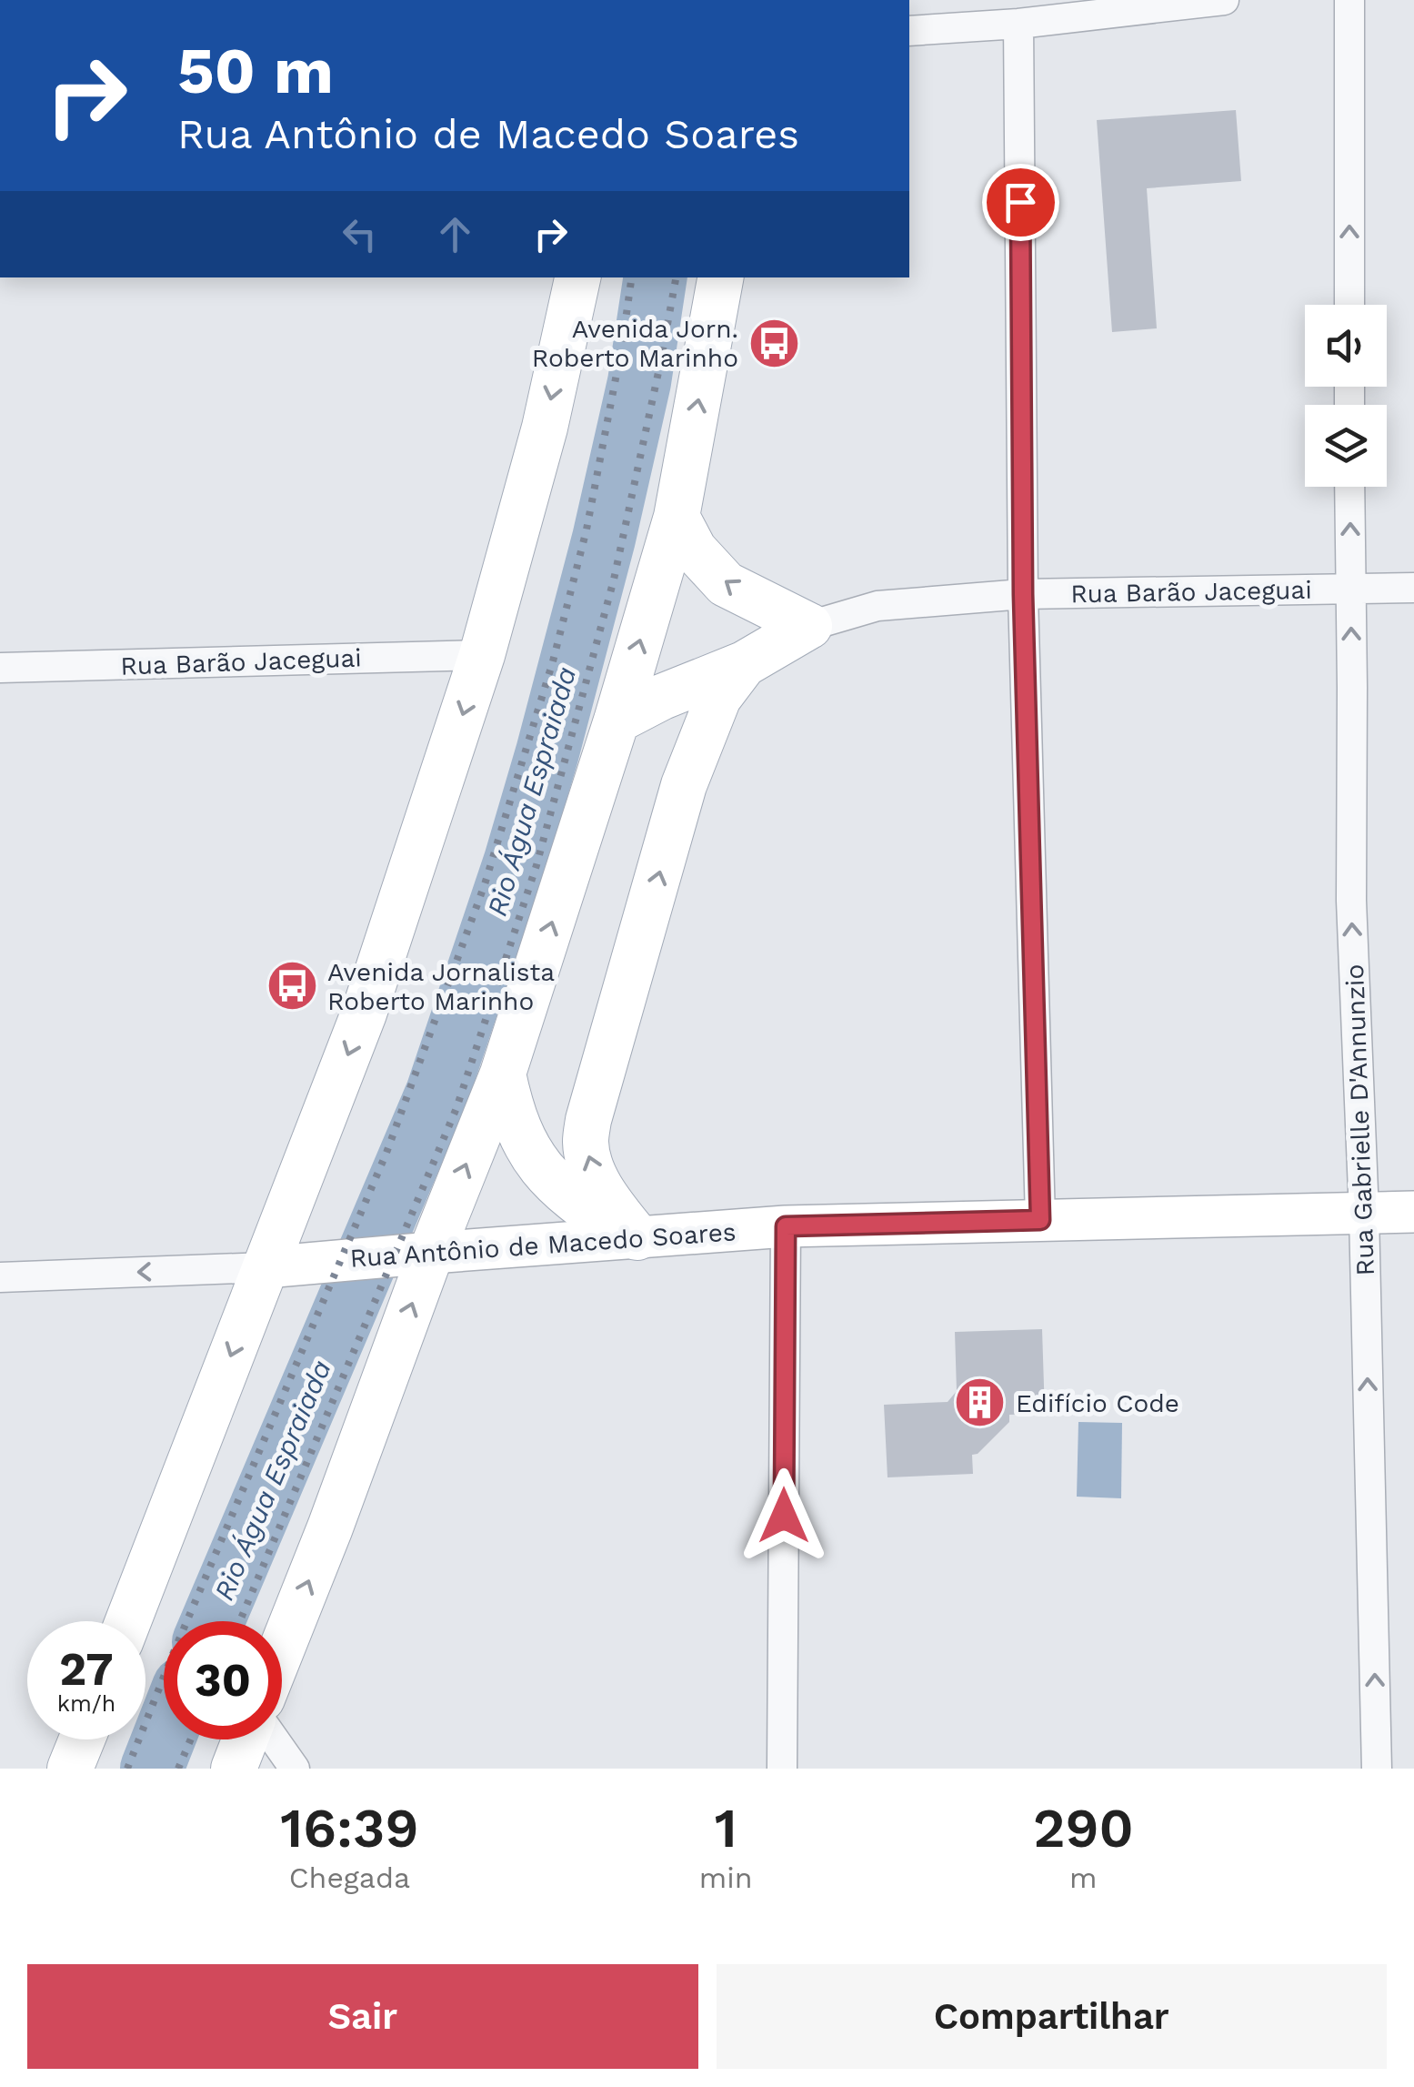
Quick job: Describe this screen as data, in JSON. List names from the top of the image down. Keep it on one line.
{"streets":{"main road":["Rua Antônio de Macedo Soares"],"street":["Rua Barão Jaceguai","Rua Gabrielle D'Annunzio"]},"crossings":[["Rua Barão Jaceguai","Rua Gabrielle D'Annunzio"],["Rua Gabrielle D'Annunzio","Rua Antônio de Macedo Soares"]],"one_way":["Rua Gabrielle D'Annunzio"],"water":["Rio Água Espraiada"],"places":{"bus stop":["Avenida Jorn. Roberto Marinho","Avenida Jornalista Roberto Marinho"],"building":["Edifício Code"]},"page":{"turn":["50 m","Rua Antônio de Macedo Soares"],"speed":"27 km/h","limit":"30","eta":["16:39","Chegada","1","min","290","m"],"buttons":["Sair","Compartilhar"]}}
